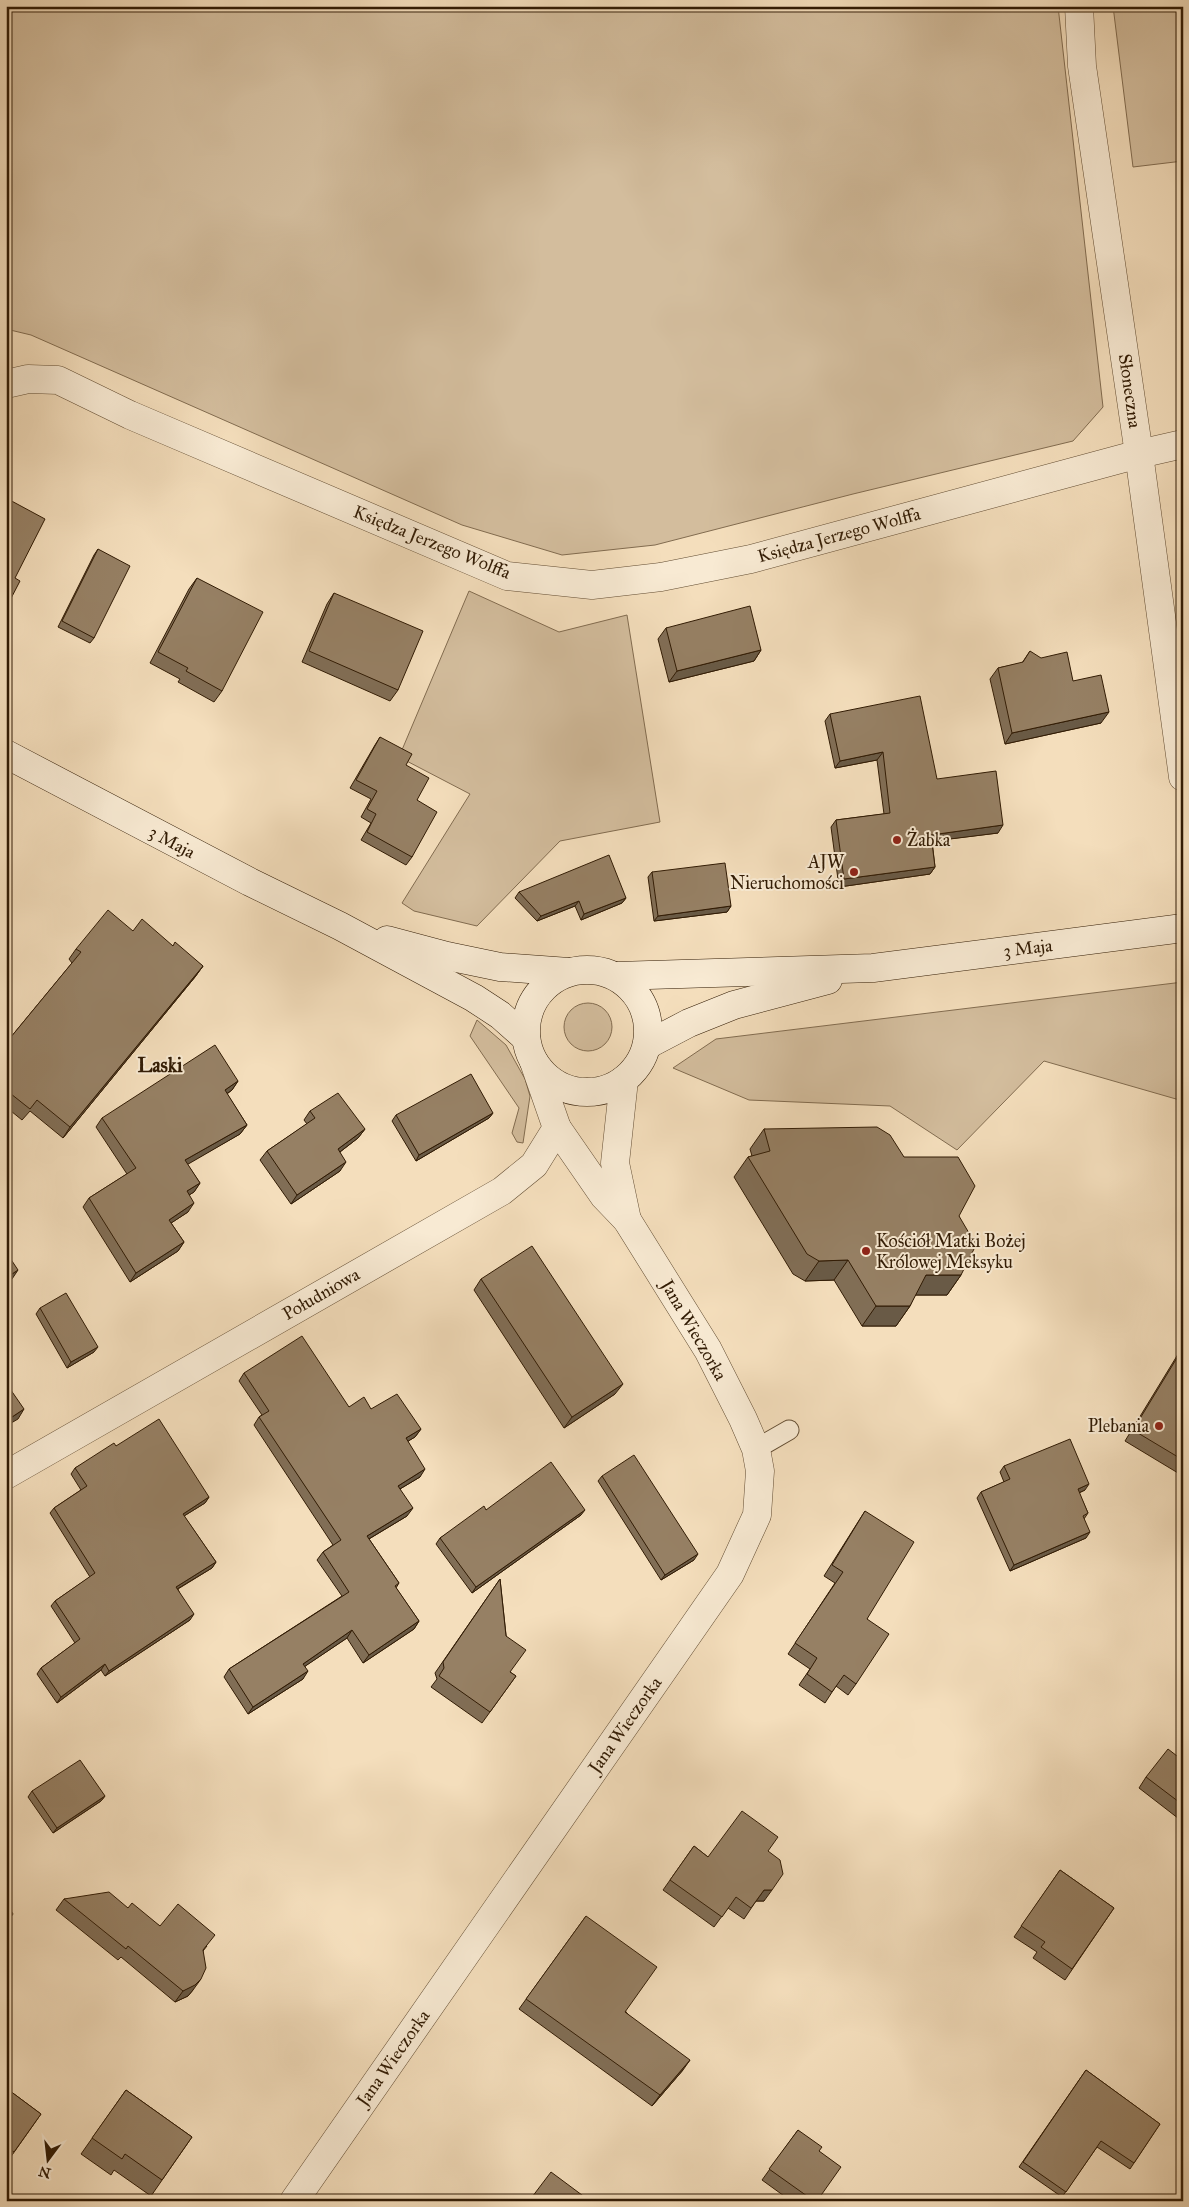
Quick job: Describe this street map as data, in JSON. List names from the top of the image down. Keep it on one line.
{"streets":{"street":["Słoneczna","Księdza Jerzego Wolffa","3 Maja","Południowa","Jana Wieczorka"]},"crossings":[["Słoneczna","Księdza Jerzego Wolffa"],["3 Maja","Jana Wieczorka"],["Południowa","Jana Wieczorka"]],"districts":["Laski"],"places":["Żabka","AJW Nieruchomości","Kościół Matki Bożej Królowej Meksyku","Plebania"],"north":"bottom"}
